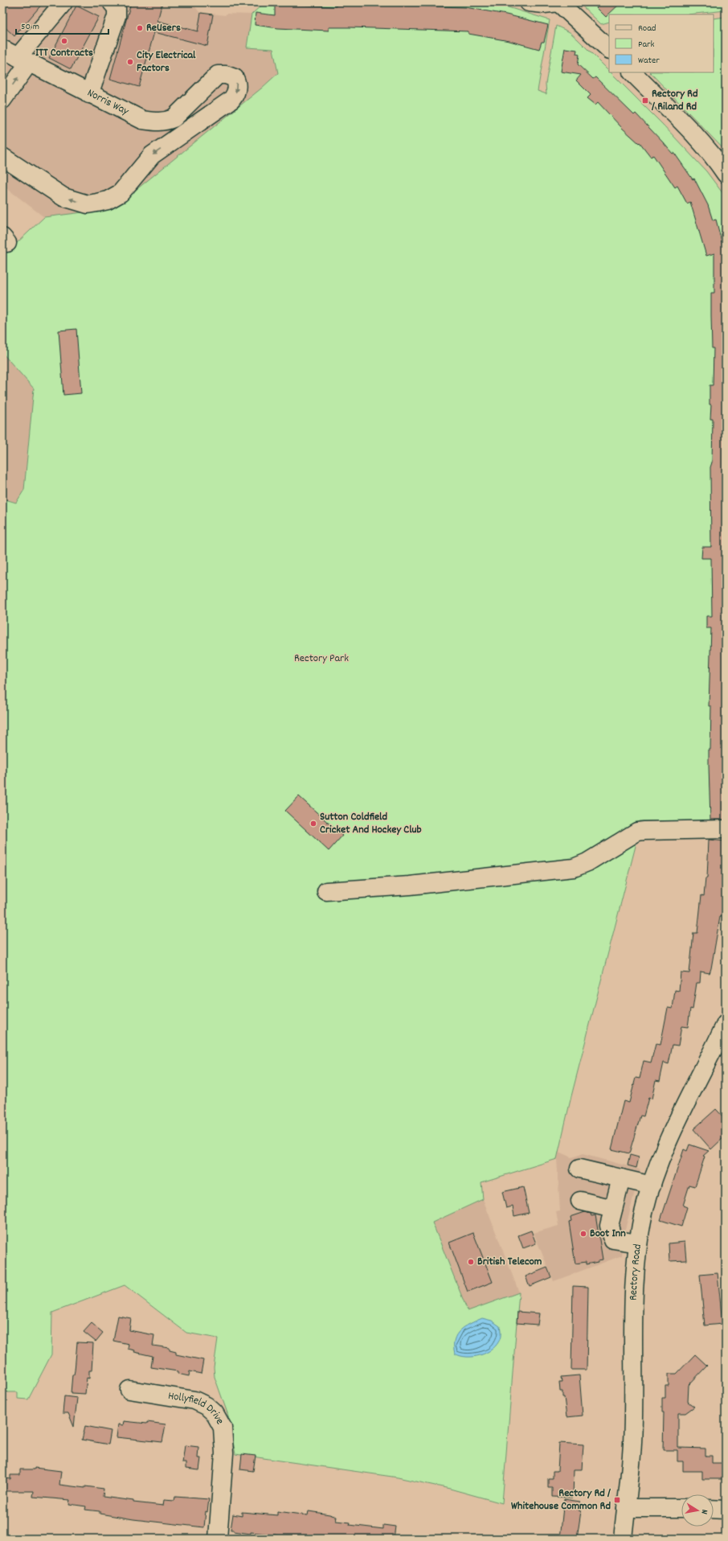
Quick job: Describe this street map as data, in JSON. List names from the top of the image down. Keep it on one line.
{"streets":{"street":["Norris Way","Rectory Road","Hollyfield Drive"]},"parks":["Rectory Park"],"places":{"other":["ReUsers","ITT Contracts","City Electrical Factors","Sutton Coldfield Cricket And Hockey Club","Boot Inn","British Telecom"],"transit":["Rectory Rd / Riland Rd","Rectory Rd / Whitehouse Common Rd"]},"legend":["Road","Park","Water"],"scale_bar":"50 m","north":"right"}
